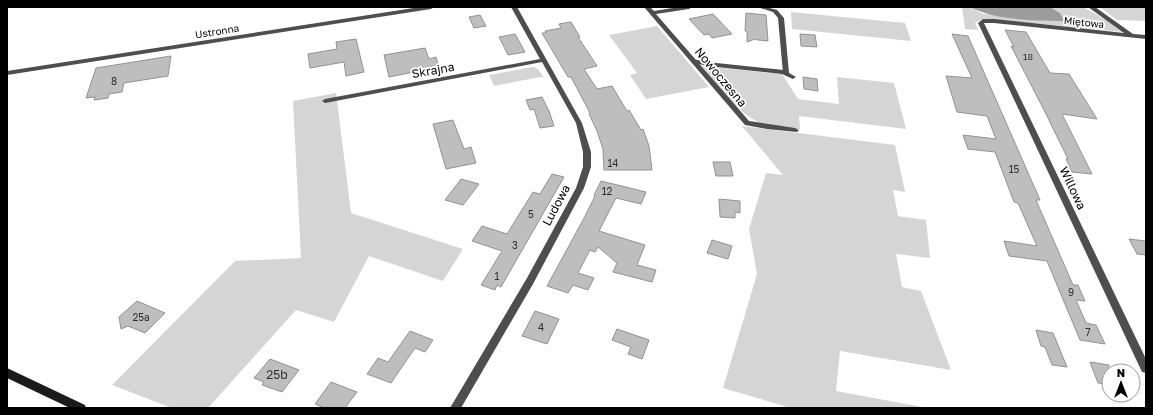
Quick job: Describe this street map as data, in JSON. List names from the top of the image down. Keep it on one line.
{"streets":{"street":["Miętowa","Ustronna","Skrajna","Nowoczesna","Willowa","Ludowa"]},"crossings":[["Miętowa","Willowa"],["Skrajna","Ludowa"]],"house_numbers":["18","8","14","15","12","5","3","1","9","25a","4","7","25b"],"north":"top"}
